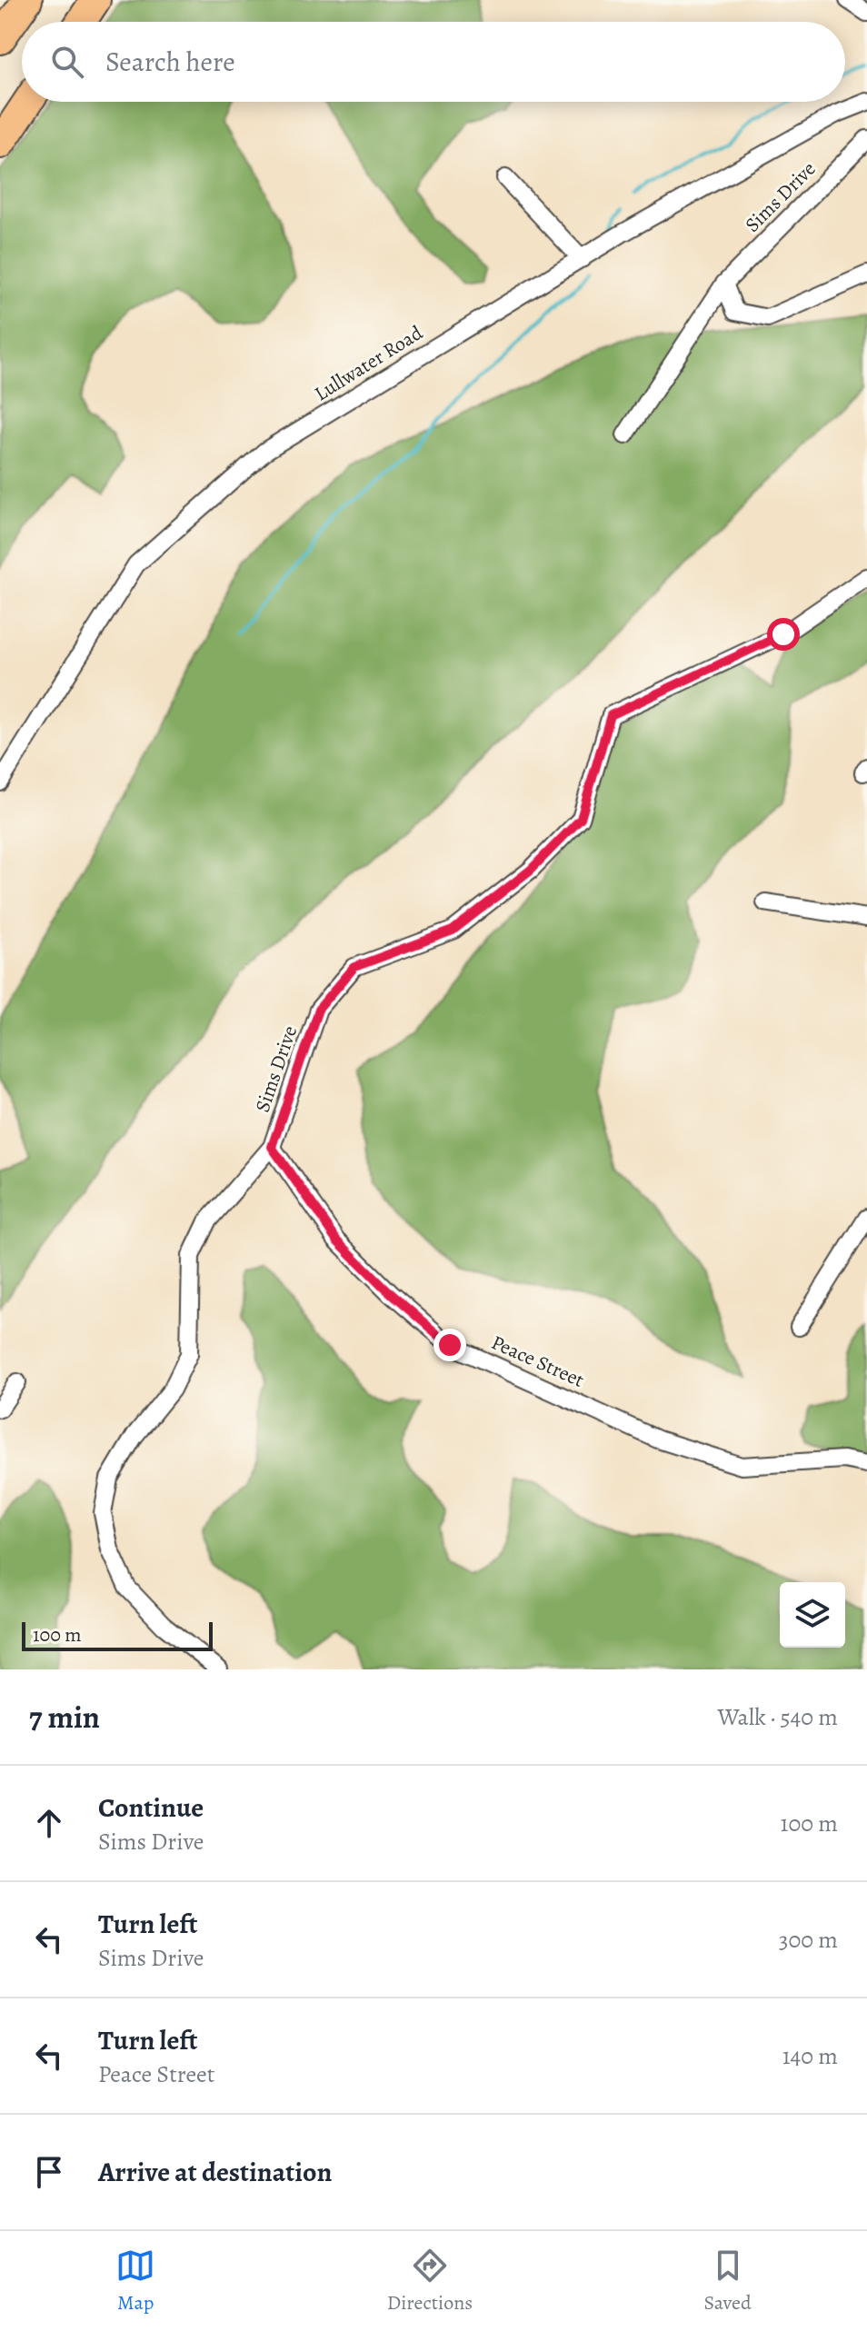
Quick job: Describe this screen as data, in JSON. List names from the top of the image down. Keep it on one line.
{"streets":{"street":["Sims Drive","Lullwater Road","Peace Street"]},"crossings":[["Sims Drive","Peace Street"]],"scale_bar":"100 m","page":{"search":"Search here","scale":"100 m","heading":["7 min","Walk · 540 m"],"list":[["Continue","Sims Drive","100 m"],["Turn left","Sims Drive","300 m"],["Turn left","Peace Street","140 m"],"Arrive at destination"],"nav":["Map","Directions","Saved"]}}
